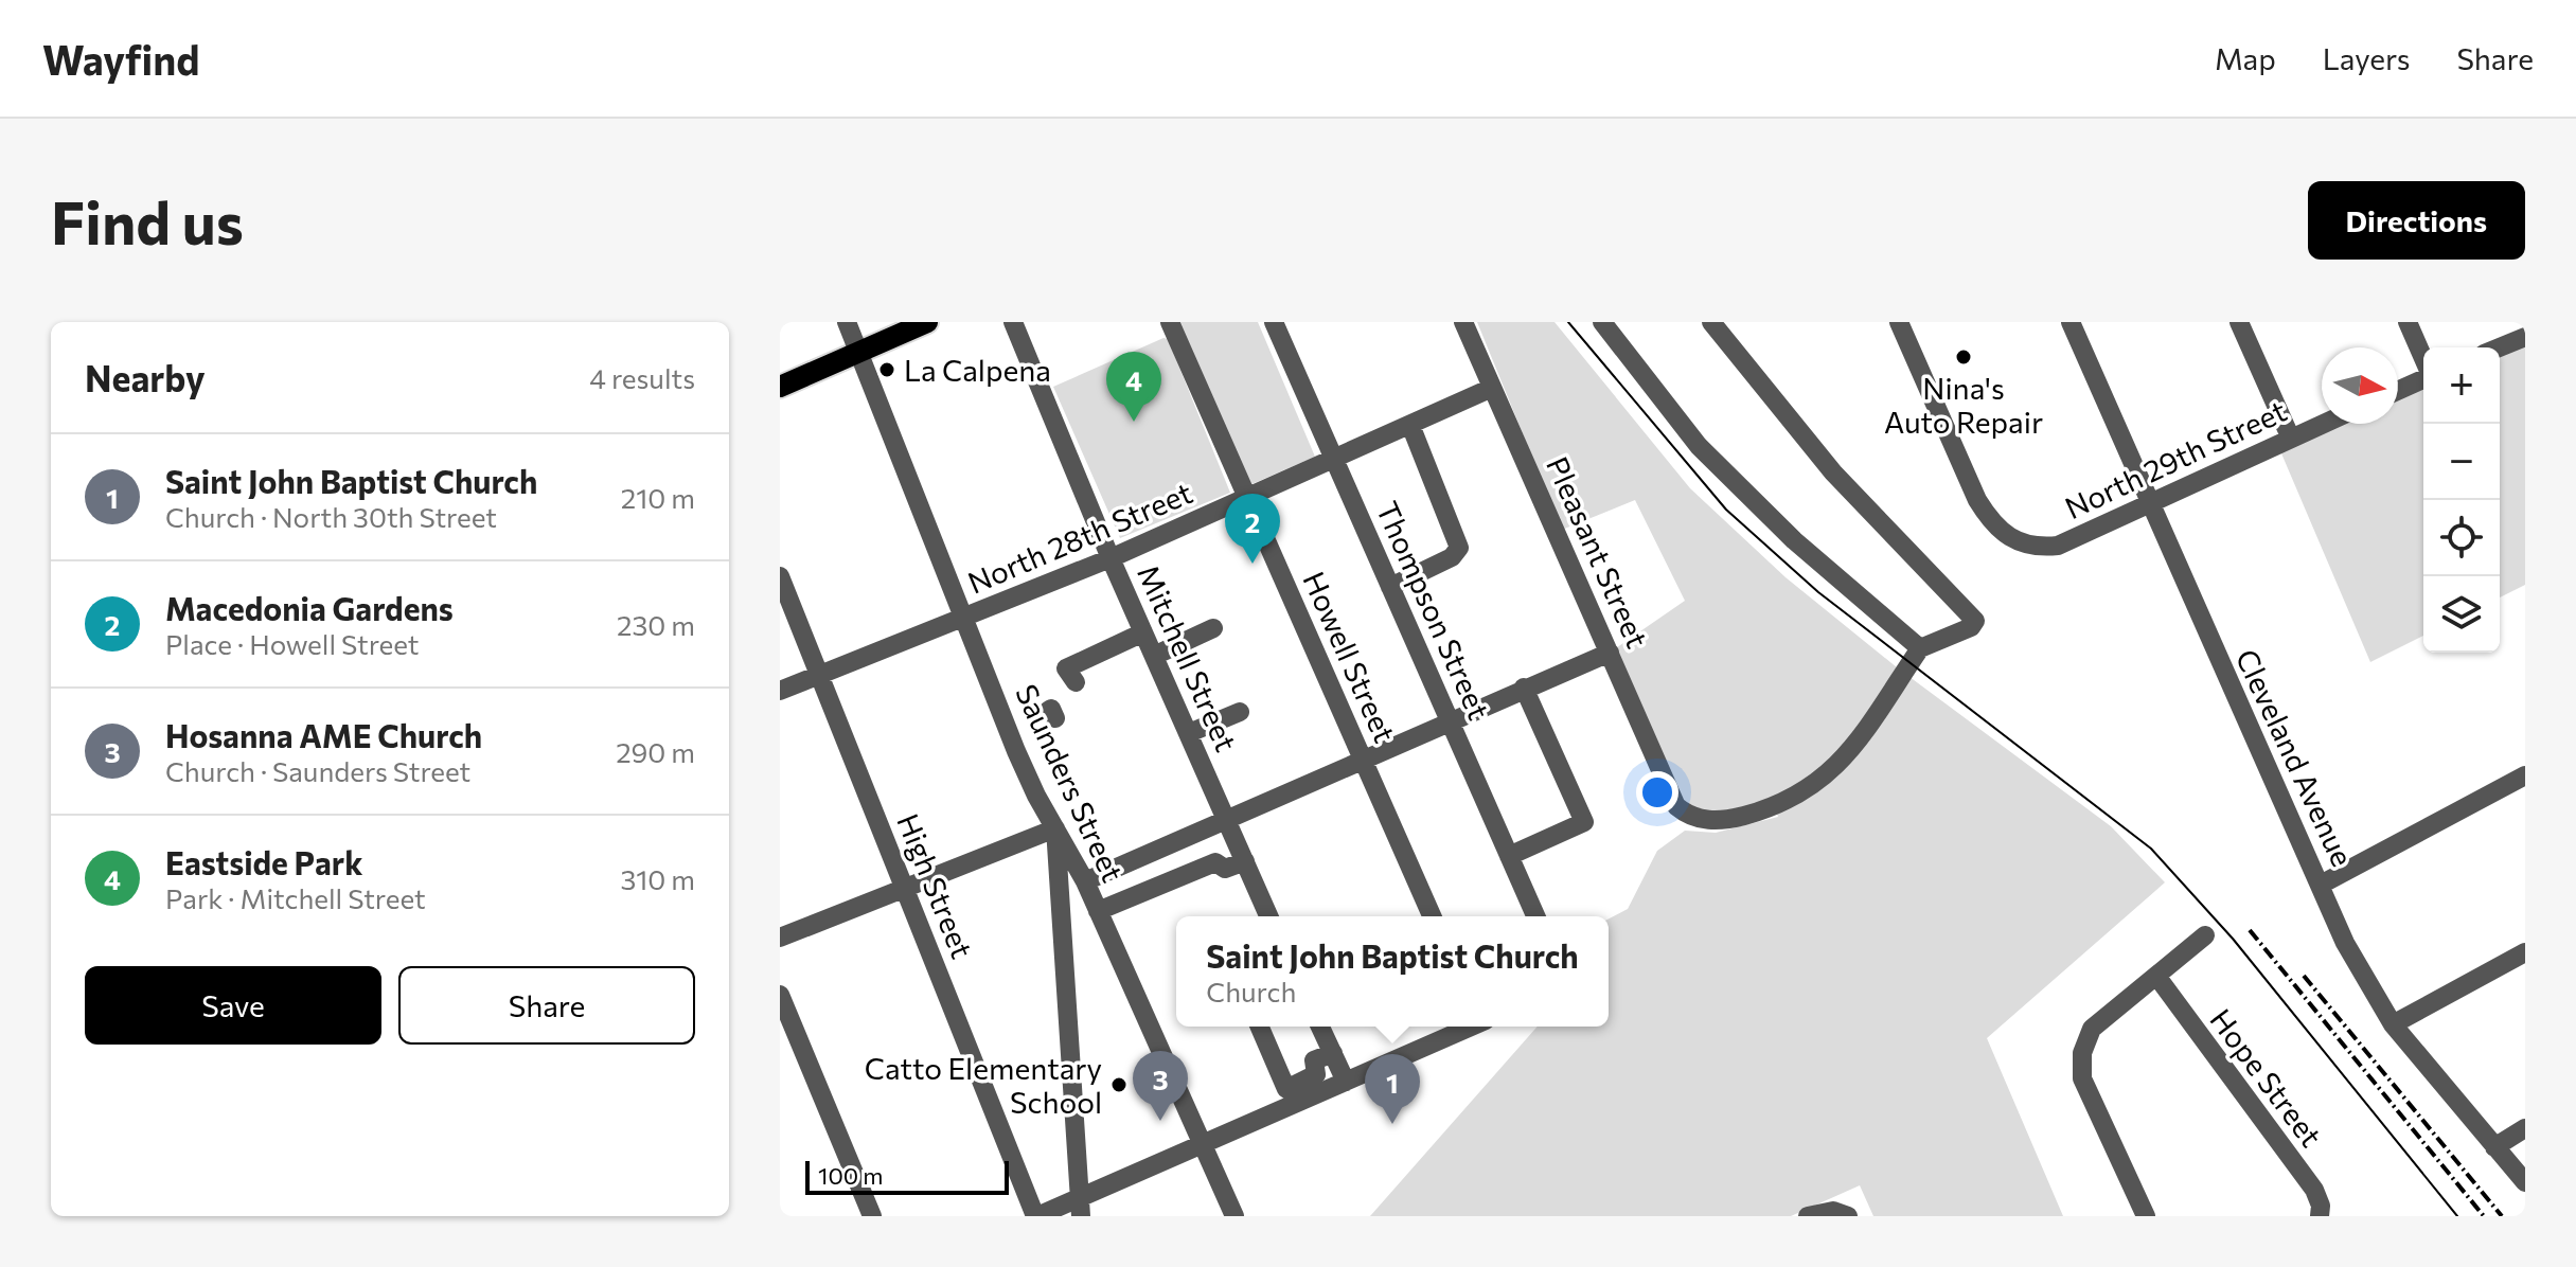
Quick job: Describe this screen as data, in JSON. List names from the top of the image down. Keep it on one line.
{"streets":{"street":["North 29th Street","North 28th Street","Pleasant Street","Thompson Street","Howell Street","Mitchell Street","Cleveland Avenue","Saunders Street","High Street","Hope Street"]},"crossings":[["North 29th Street","Cleveland Avenue"],["North 28th Street","Pleasant Street"],["North 28th Street","Thompson Street"],["North 28th Street","Howell Street"],["North 28th Street","Mitchell Street"],["North 28th Street","Saunders Street"],["North 28th Street","High Street"]],"places":["Nina's Auto Repair","La Calpena","Catto Elementary School"],"scale_bar":"100 m","north":"right","page":{"header":"Wayfind","nav":["Map","Layers","Share"],"buttons":["Directions",["Save","Share"]],"title":"Find us","heading":["Nearby","4 results"],"map_buttons":["+","−"],"pins":["4","2","3","1"],"list":[{"mark":"1","name":"Saint John Baptist Church","note":"Church · North 30th Street","value":"210 m"},{"mark":"2","name":"Macedonia Gardens","note":"Place · Howell Street","value":"230 m"},{"mark":"3","name":"Hosanna AME Church","note":"Church · Saunders Street","value":"290 m"},{"mark":"4","name":"Eastside Park","note":"Park · Mitchell Street","value":"310 m"}],"popup":["Saint John Baptist Church","Church"],"scale":"100 m"}}
